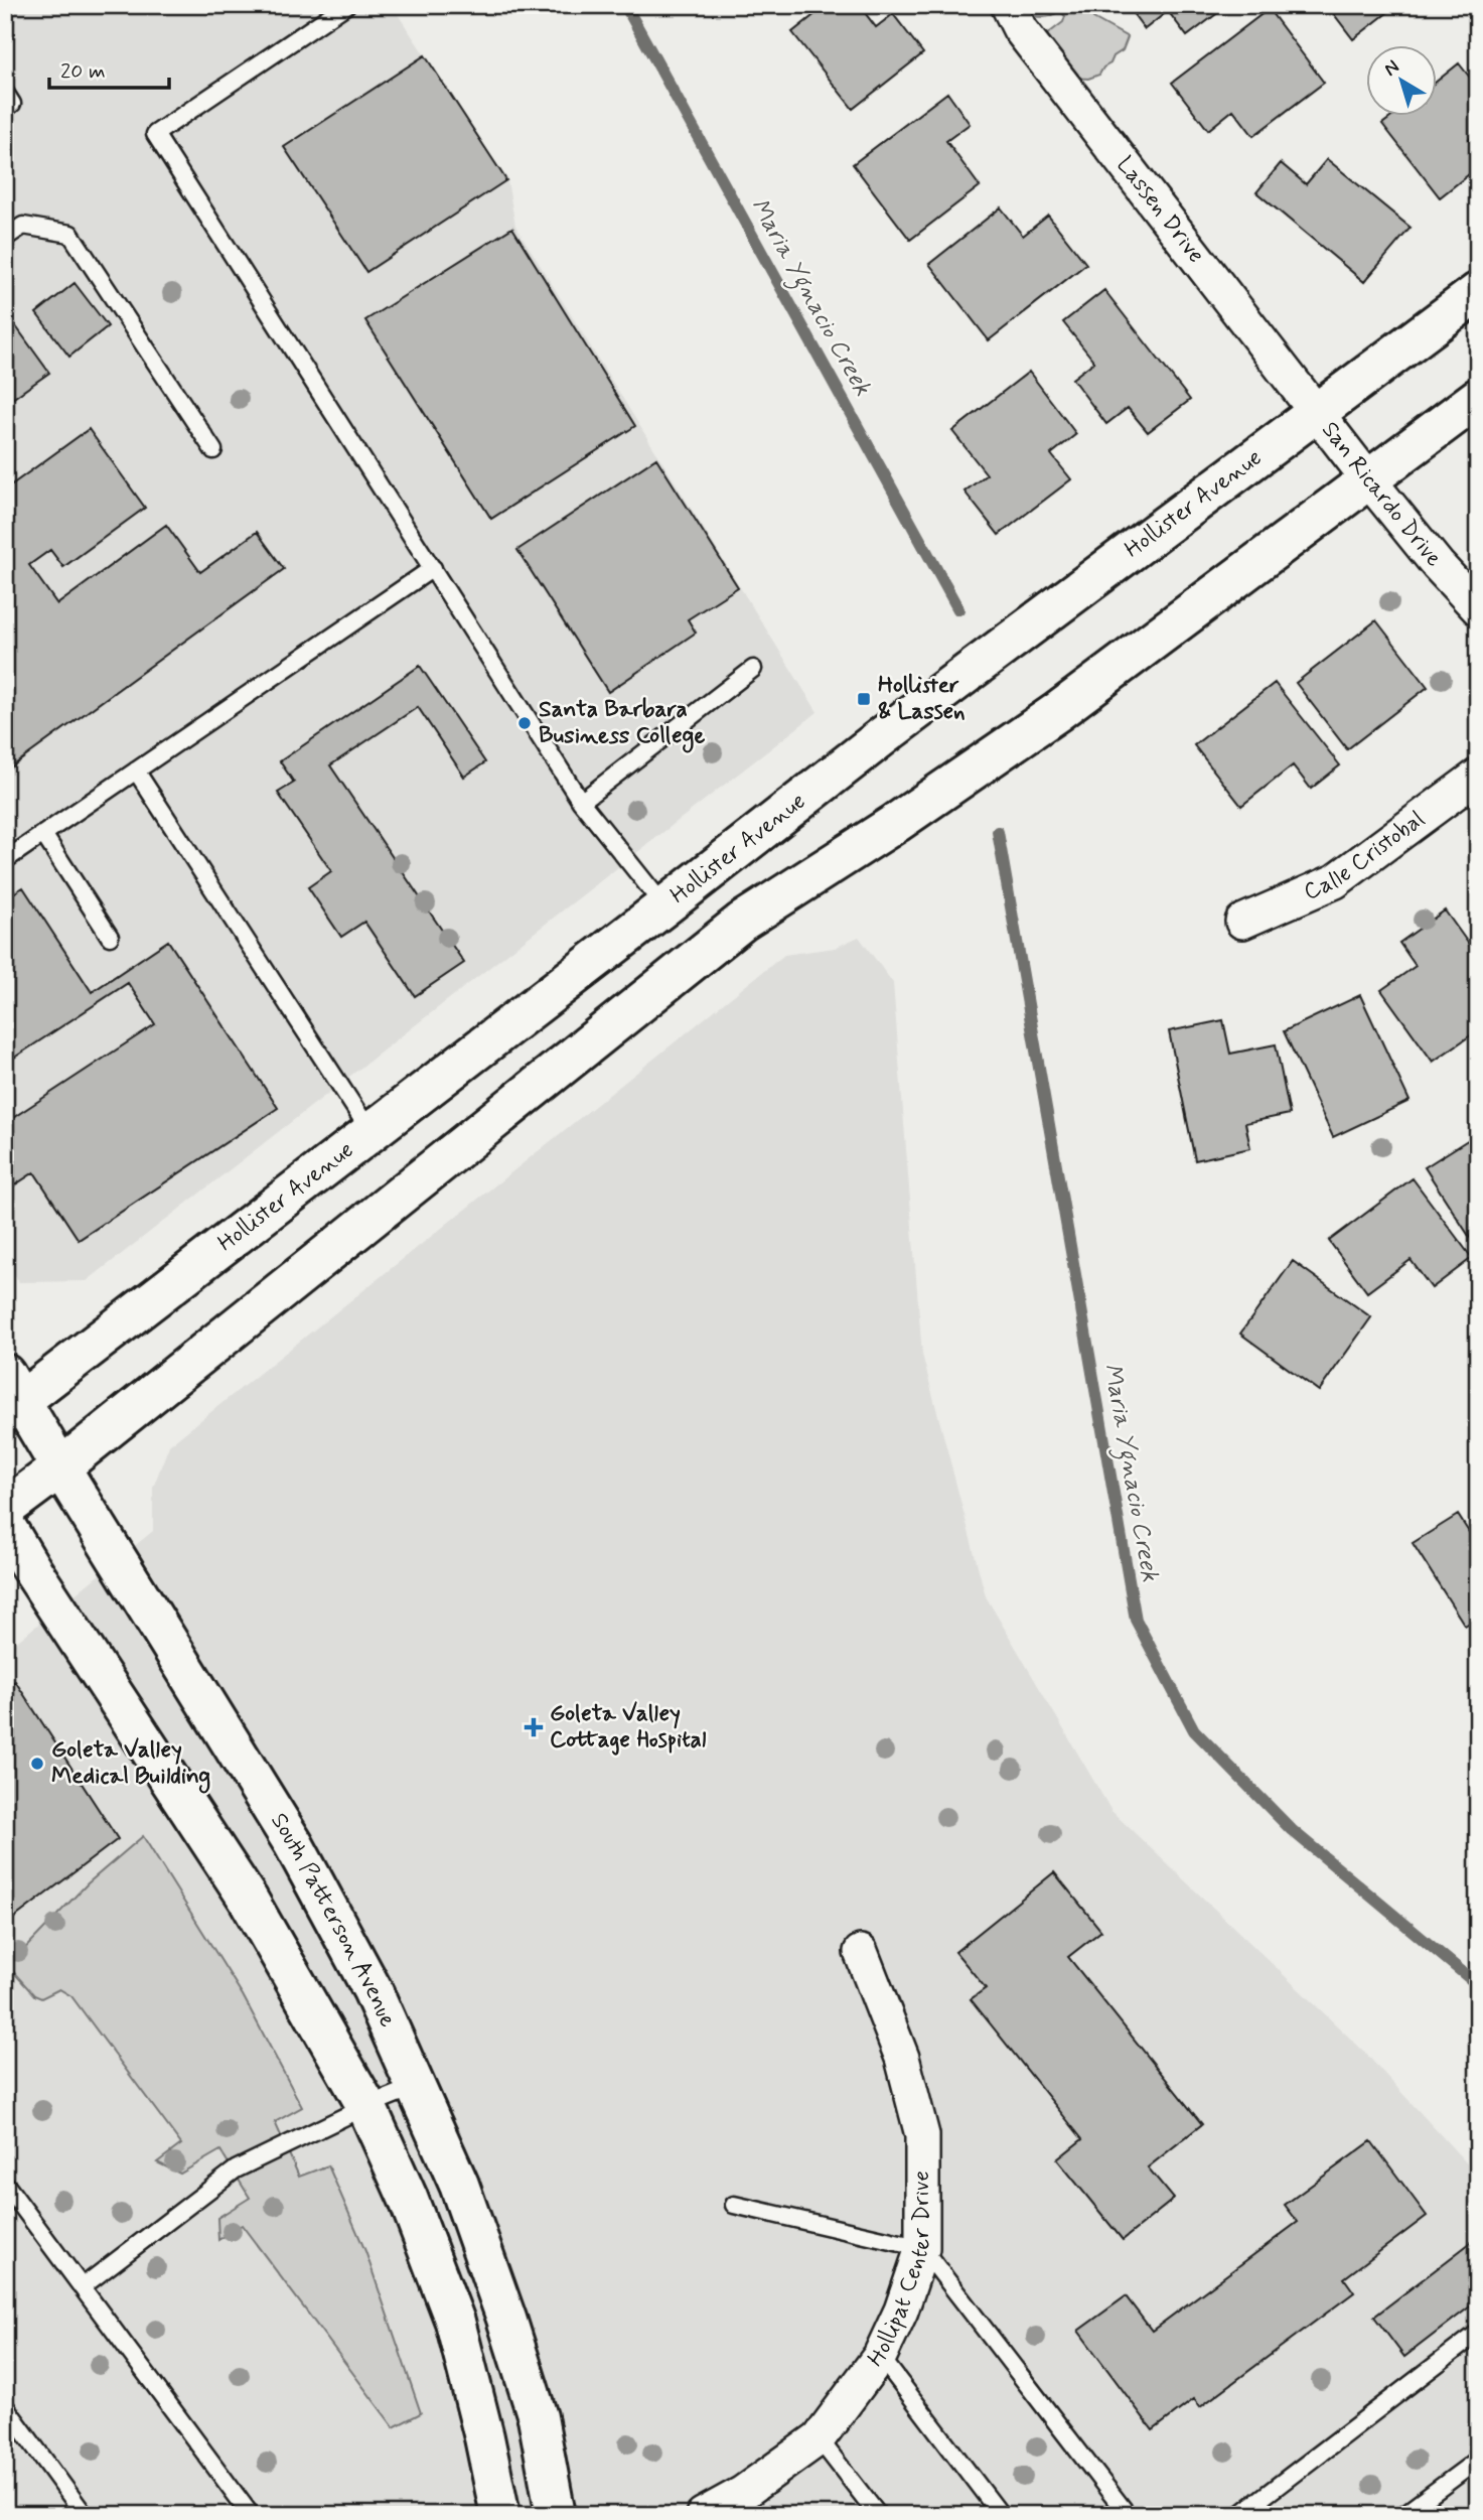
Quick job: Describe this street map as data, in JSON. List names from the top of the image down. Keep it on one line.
{"streets":{"main road":["Hollister Avenue","South Patterson Avenue"],"street":["Lassen Drive","San Ricardo Drive","Calle Cristobal","Hollipat Center Drive"]},"crossings":[["Lassen Drive","San Ricardo Drive"],["Lassen Drive","Hollister Avenue"],["San Ricardo Drive","Hollister Avenue"],["Hollister Avenue","South Patterson Avenue"]],"water":["Maria Ygnacio Creek"],"places":{"transit":["Hollister & Lassen"],"other":["Santa Barbara Business College","Goleta Valley Medical Building"],"health":["Goleta Valley Cottage Hospital"]},"scale_bar":"20 m","north":"top left"}
